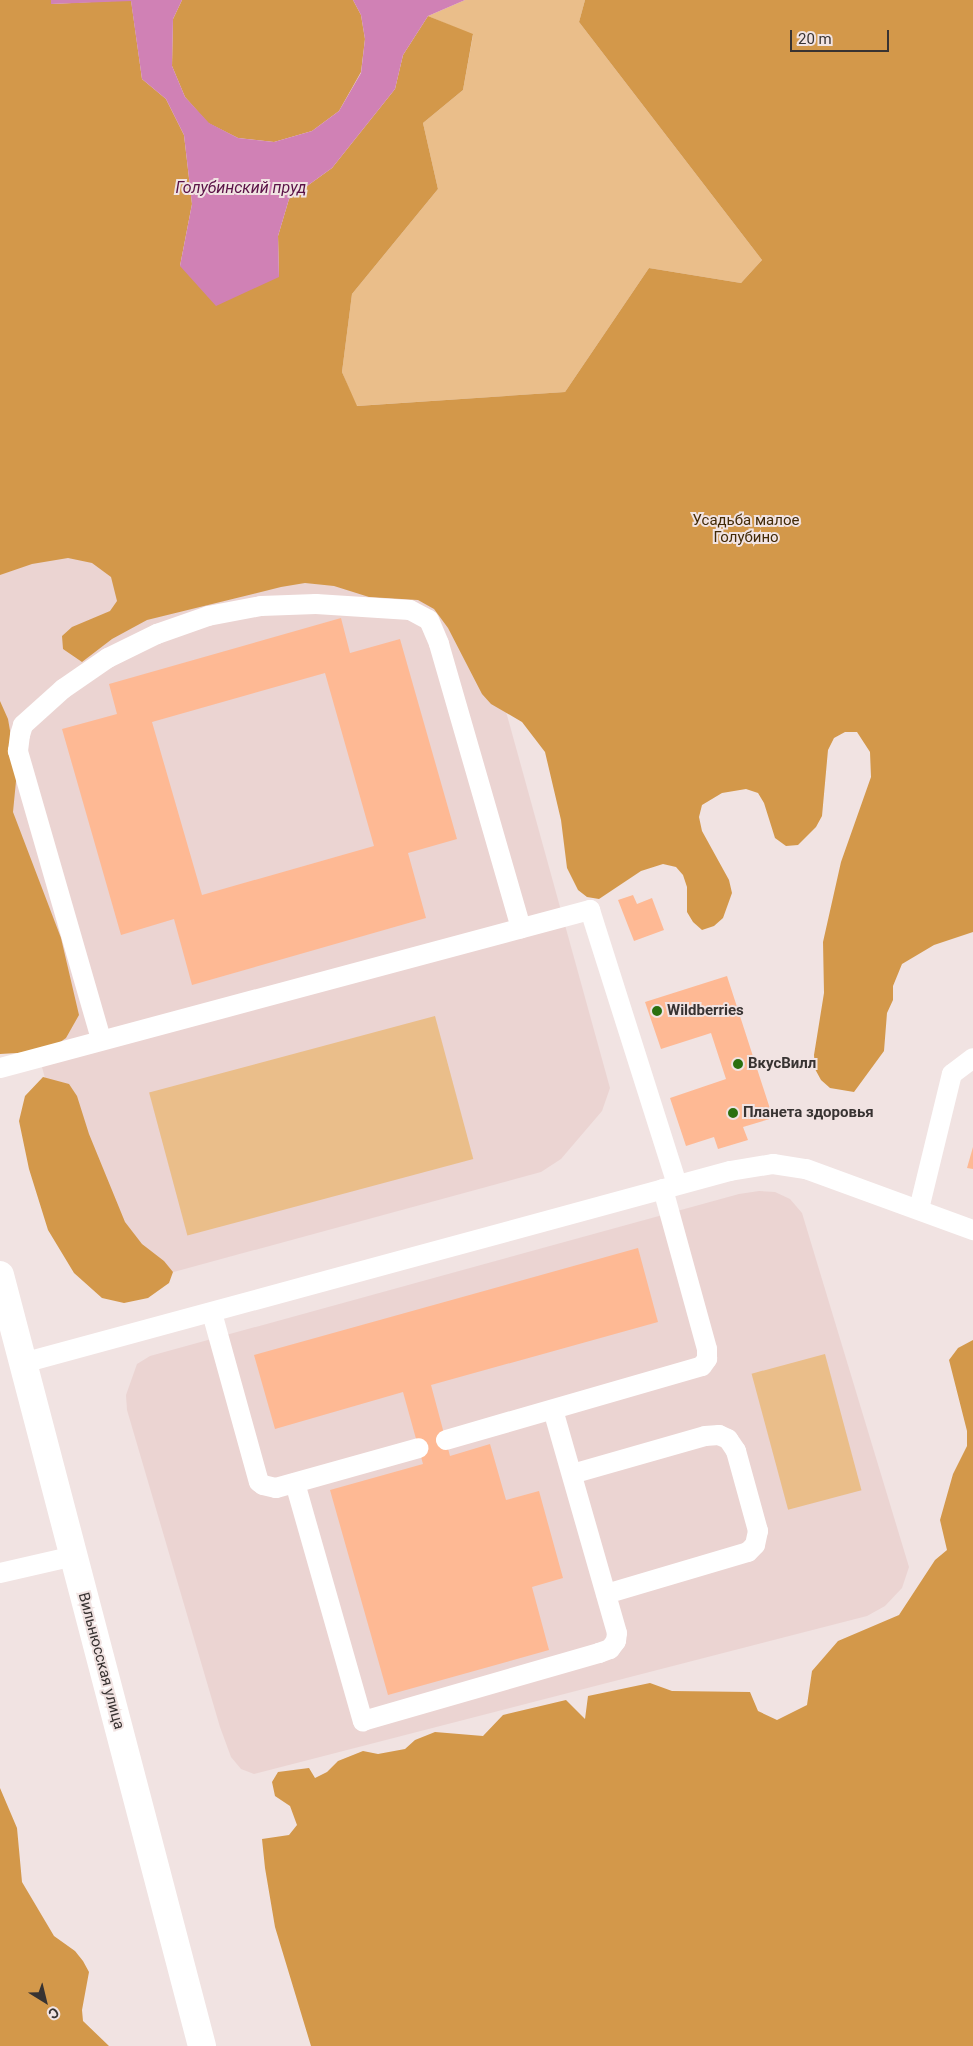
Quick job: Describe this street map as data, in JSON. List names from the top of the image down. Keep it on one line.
{"streets":{"street":["Вильнюсская улица"]},"water":["Голубинский пруд"],"parks":["Усадьба малое Голубино"],"places":["Wildberries","ВкусВилл","Планета здоровья"],"scale_bar":"20 m","north":"bottom right"}
